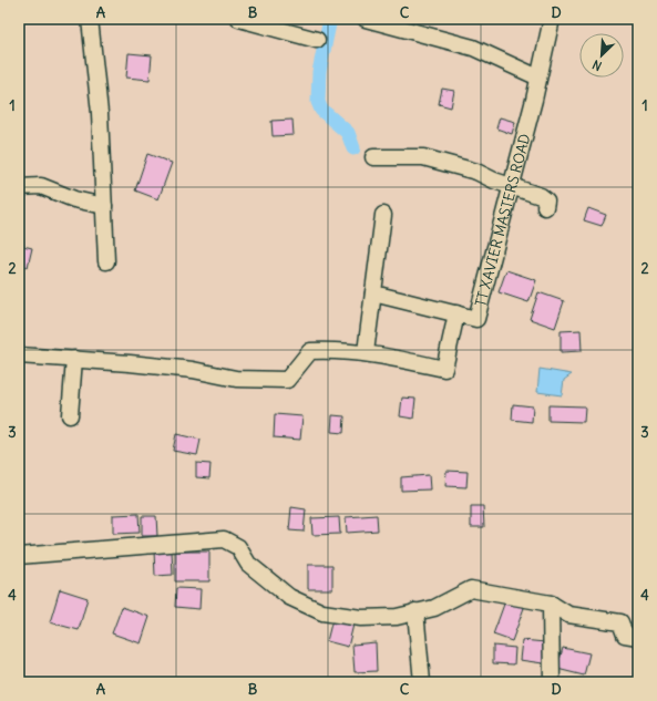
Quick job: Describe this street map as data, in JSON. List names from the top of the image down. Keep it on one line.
{"streets":{"street":["TT XAVIER MASTERS ROAD"]},"north":"bottom left","grid":{"columns":["A","B","C","D"],"rows":["1","2","3","4"]}}
